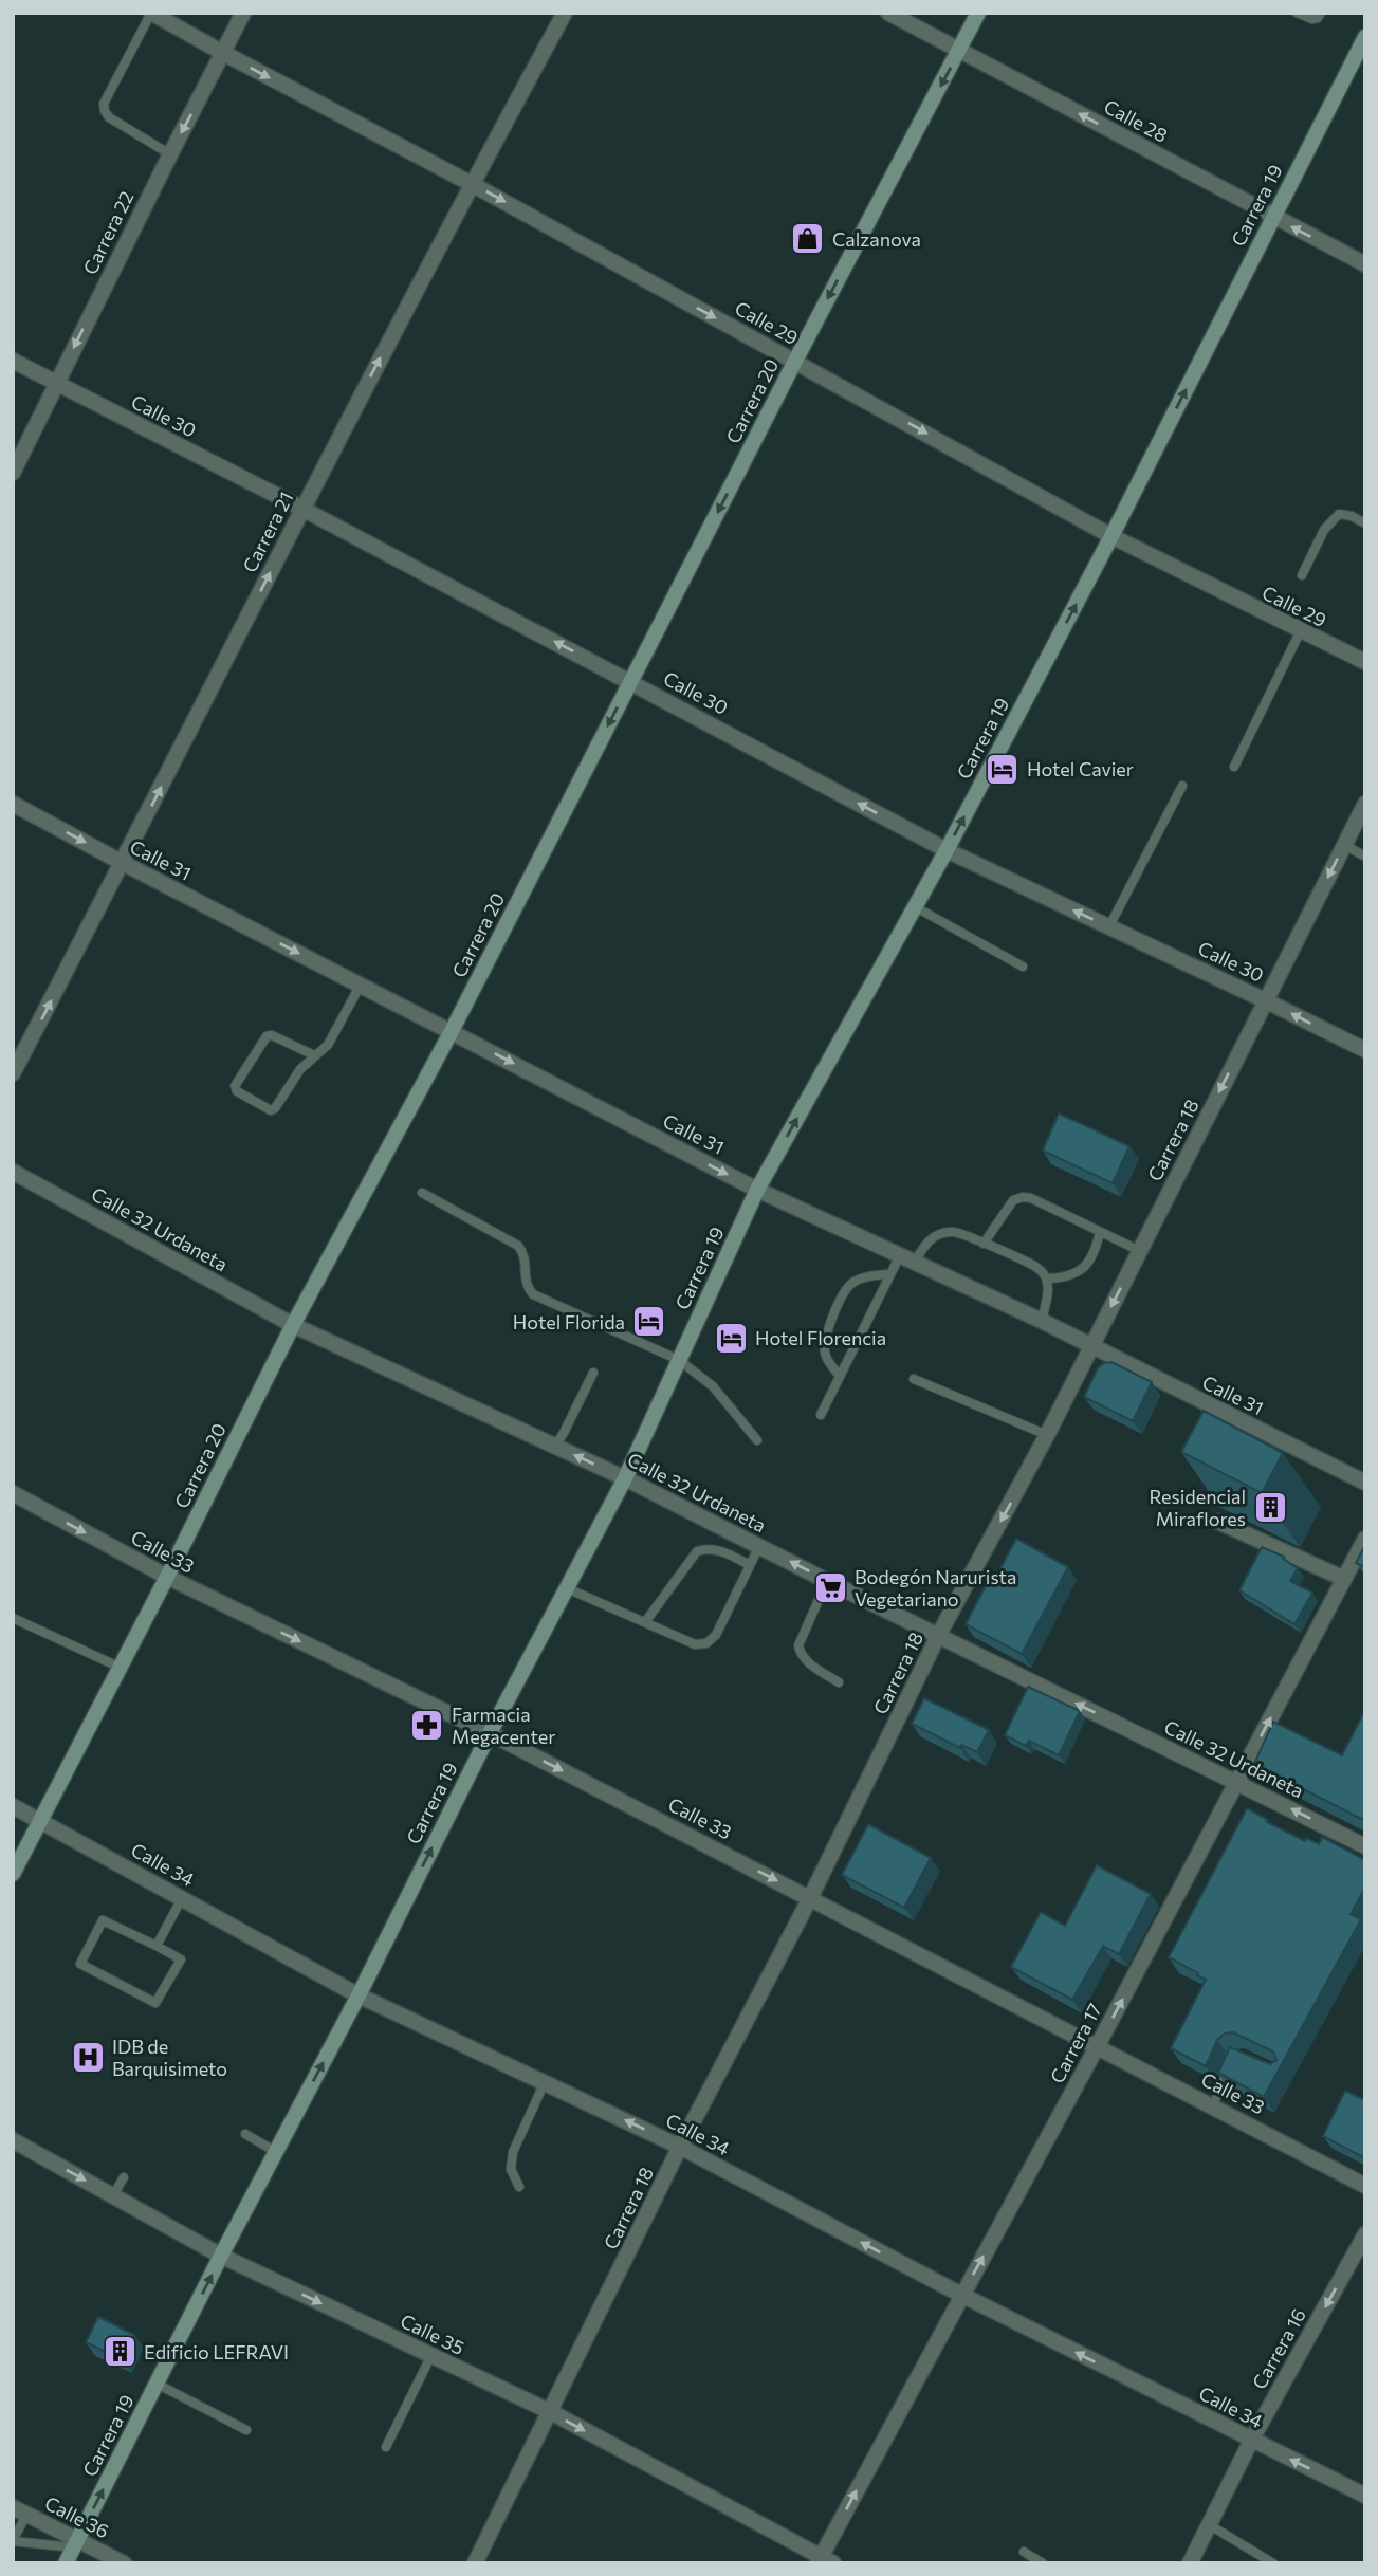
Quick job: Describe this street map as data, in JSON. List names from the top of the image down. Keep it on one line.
{"streets":{"street":["Calle 28","Carrera 19","Carrera 22","Calle 29","Carrera 20","Calle 30","Carrera 21","Calle 31","Carrera 18","Calle 32 Urdaneta","Calle 33","Calle 34","Carrera 17","Calle 35","Carrera 16","Calle 36"]},"crossings":[["Calle 28","Carrera 19"],["Calle 28","Carrera 20"],["Carrera 19","Calle 29"],["Carrera 19","Calle 30"],["Carrera 19","Calle 31"],["Carrera 19","Calle 32 Urdaneta"],["Carrera 19","Calle 33"],["Carrera 19","Calle 34"],["Carrera 19","Calle 35"],["Carrera 19","Calle 36"],["Carrera 22","Calle 29"],["Carrera 22","Calle 30"],["Calle 29","Carrera 20"],["Calle 29","Carrera 21"],["Carrera 20","Calle 30"],["Carrera 20","Calle 31"],["Carrera 20","Calle 32 Urdaneta"],["Carrera 20","Calle 33"],["Carrera 20","Calle 34"],["Calle 30","Carrera 21"],["Calle 30","Carrera 18"],["Carrera 21","Calle 31"],["Calle 31","Carrera 18"],["Carrera 18","Calle 32 Urdaneta"],["Carrera 18","Calle 33"],["Carrera 18","Calle 34"],["Carrera 18","Calle 35"],["Calle 32 Urdaneta","Carrera 17"],["Calle 33","Carrera 17"],["Calle 34","Carrera 17"],["Calle 34","Carrera 16"],["Carrera 17","Calle 35"]],"one_way":["Calle 28","Carrera 19","Carrera 22","Calle 29","Carrera 20","Calle 30","Carrera 21","Calle 31","Carrera 18","Calle 32 Urdaneta","Calle 33","Calle 34","Carrera 17","Calle 35","Carrera 16"],"places":{"shop":["Calzanova"],"hotel":["Hotel Cavier","Hotel Florida","Hotel Florencia"],"building":["Residencial Miraflores","Edificio LEFRAVI"],"supermarket":["Bodegón Narurista Vegetariano"],"pharmacy":["Farmacia Megacenter"],"hospital":["IDB de Barquisimeto"]}}
